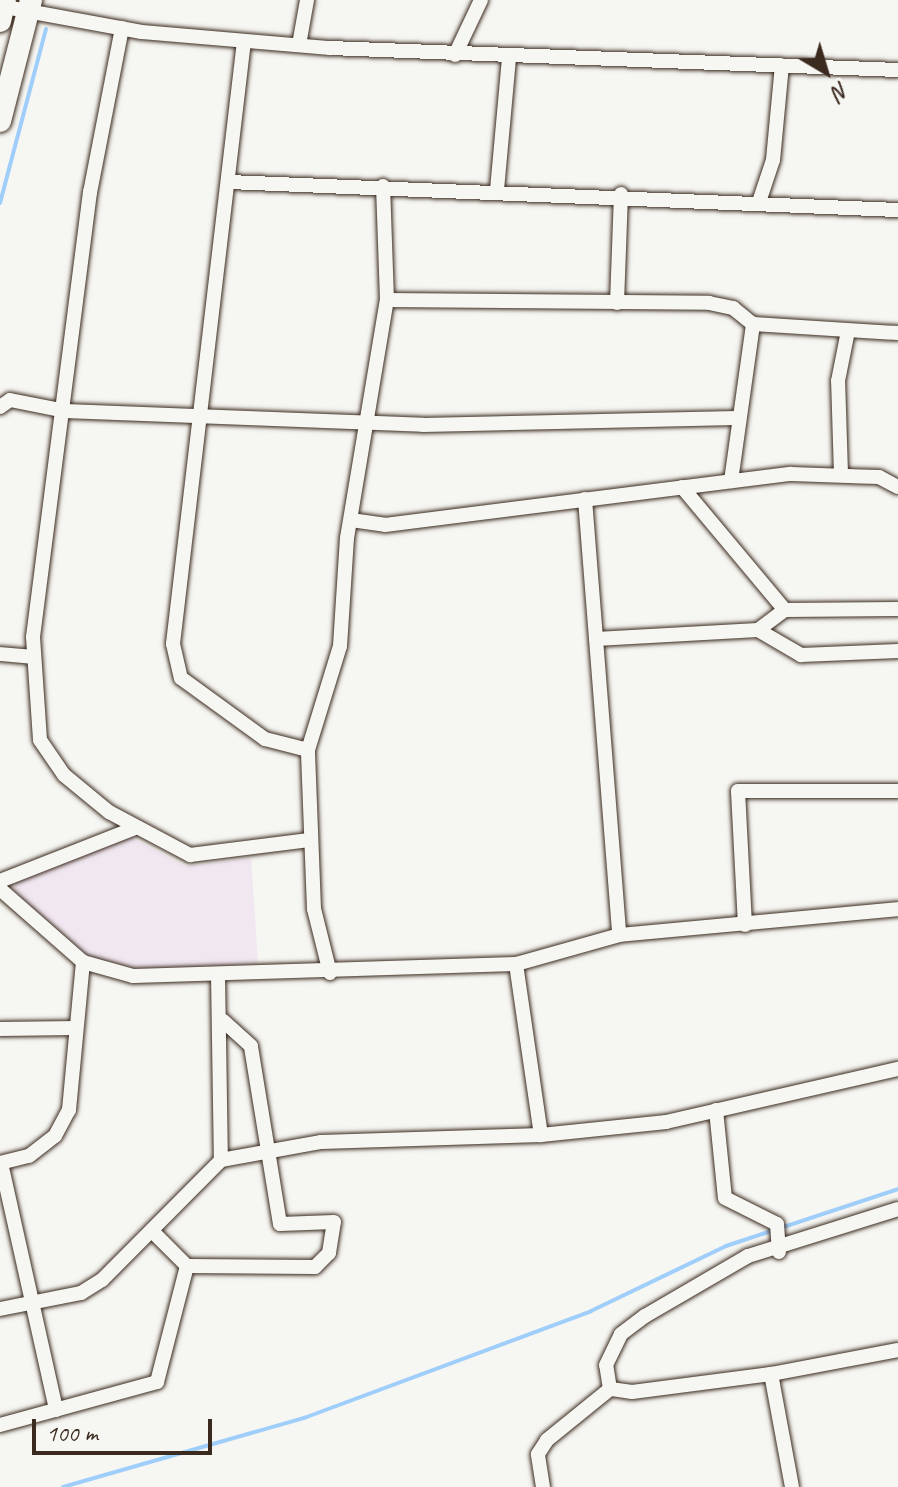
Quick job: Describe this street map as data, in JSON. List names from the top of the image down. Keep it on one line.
{"scale_bar":"100 m","north":"bottom right"}
